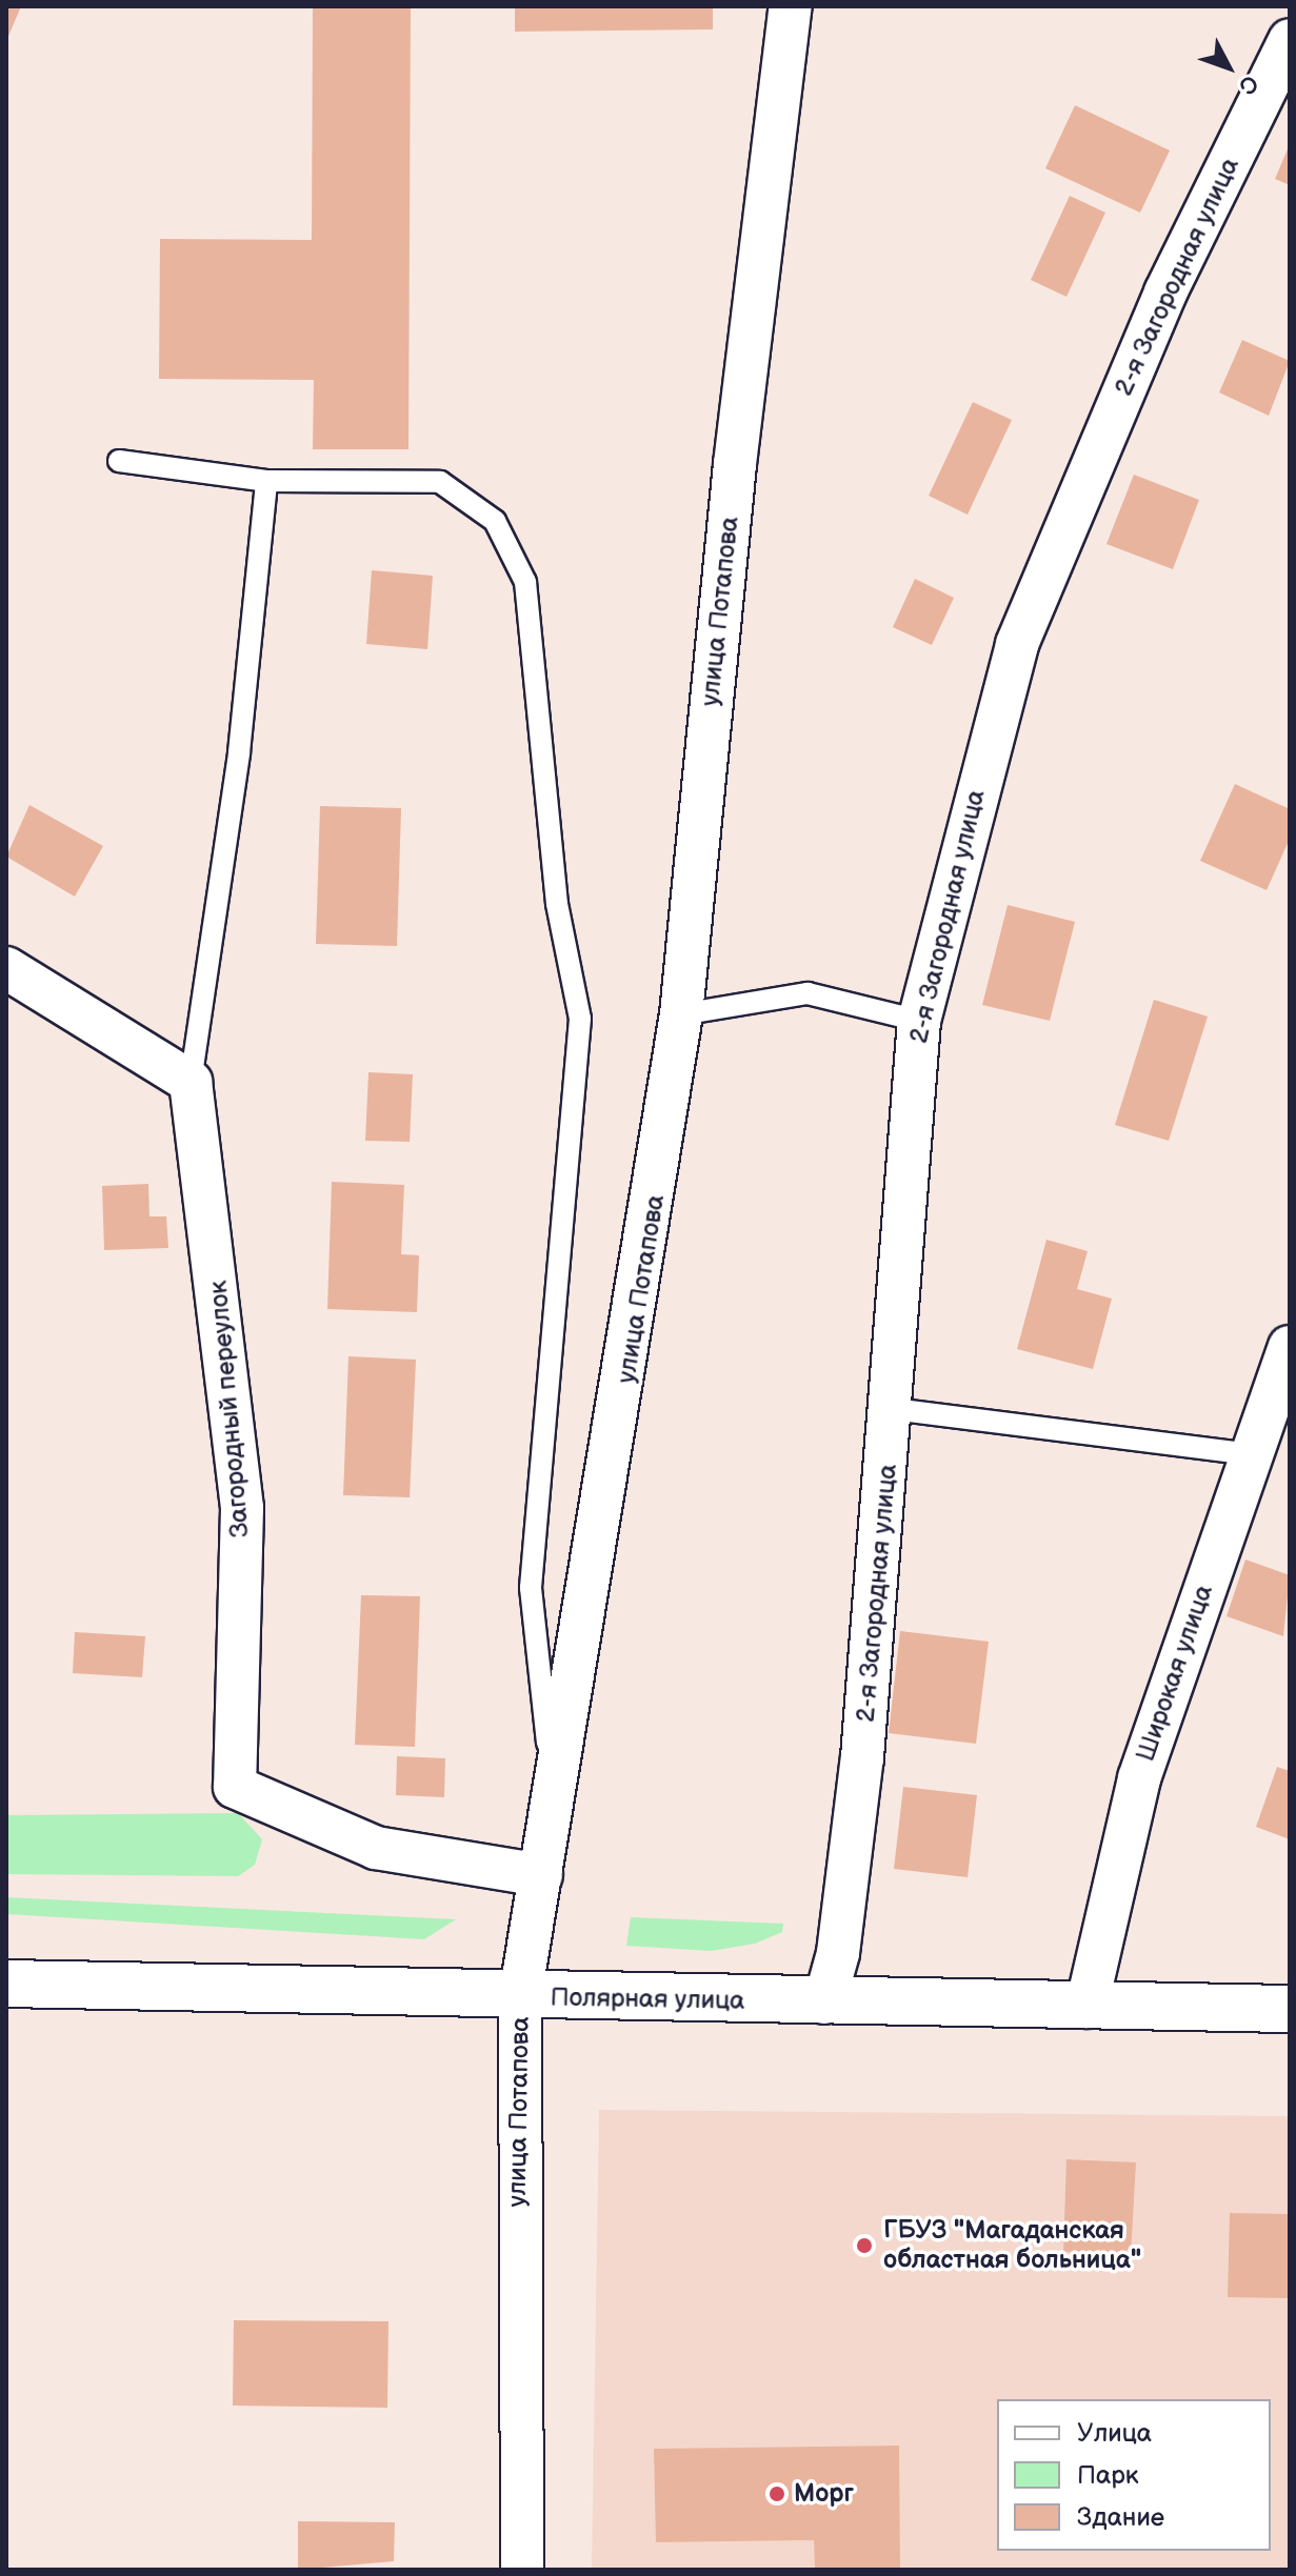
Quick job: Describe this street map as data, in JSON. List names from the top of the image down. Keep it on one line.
{"streets":{"main road":["Полярная улица"],"street":["2-я Загородная улица","улица Потапова","Загородный переулок","Широкая улица"]},"crossings":[["2-я Загородная улица","Полярная улица"],["улица Потапова","Загородный переулок"],["улица Потапова","Полярная улица"],["Широкая улица","Полярная улица"]],"places":["ГБУЗ \"Магаданская областная больница\"","Морг"],"legend":["Улица","Парк","Здание"],"north":"bottom right"}
